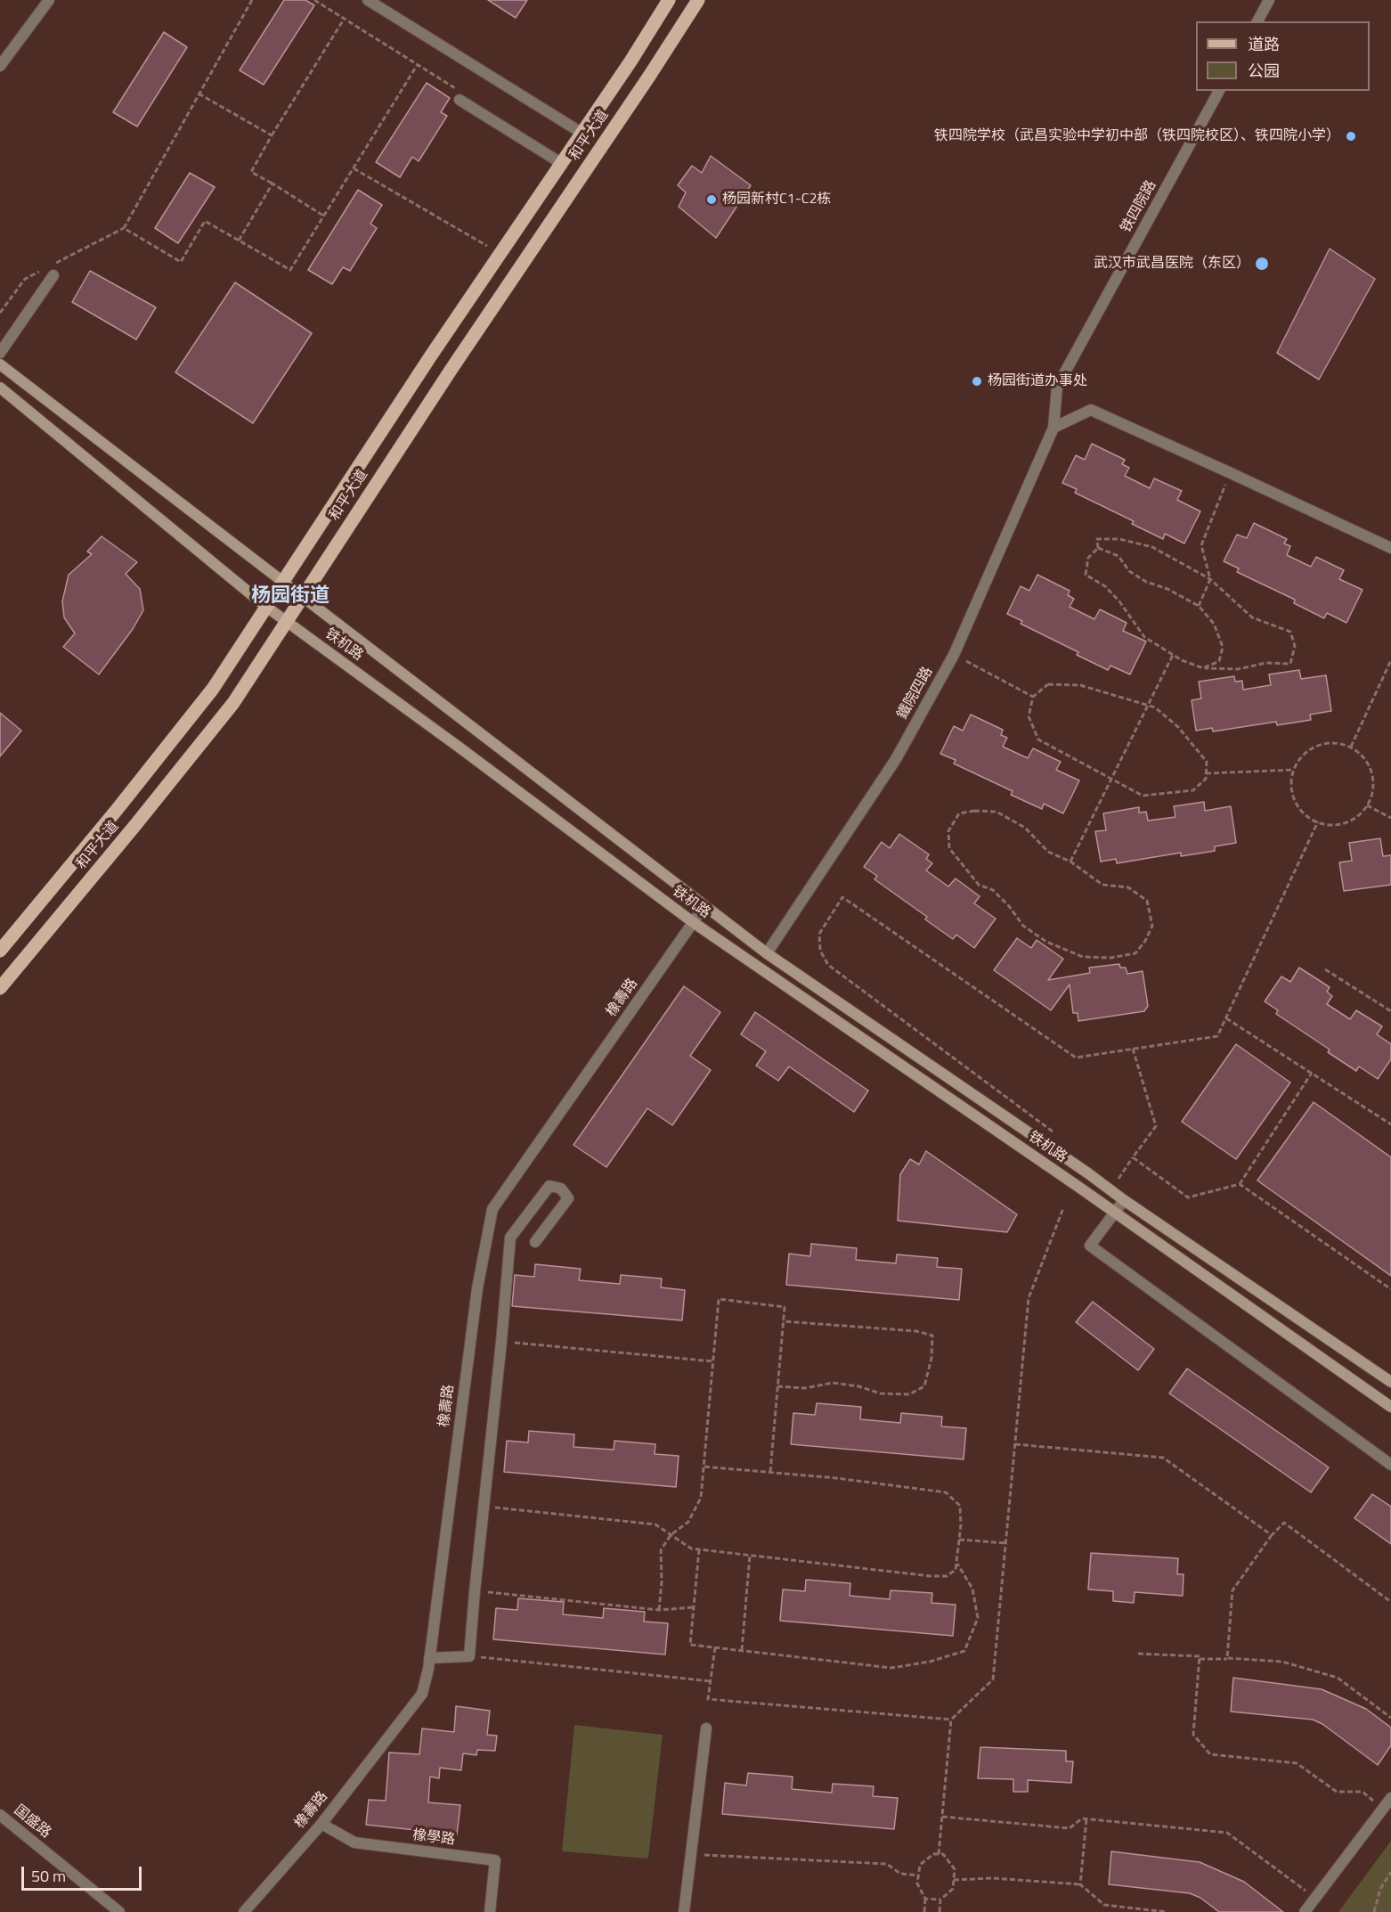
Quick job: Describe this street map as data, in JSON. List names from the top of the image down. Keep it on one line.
{"streets":{"main road":["和平大道","铁机路"],"street":["铁四院路","鐵院四路","橡壽路","国盛路","橡學路"]},"crossings":[["和平大道","铁机路"],["铁四院路","鐵院四路"],["铁机路","鐵院四路"],["铁机路","橡壽路"],["橡壽路","橡學路"]],"districts":["杨园街道"],"places":["铁四院学校（武昌实验中学初中部（铁四院校区）、铁四院小学）","杨园新村C1-C2栋","武汉市武昌医院（东区）","杨园街道办事处"],"legend":["道路","公园"],"scale_bar":"50 m"}
